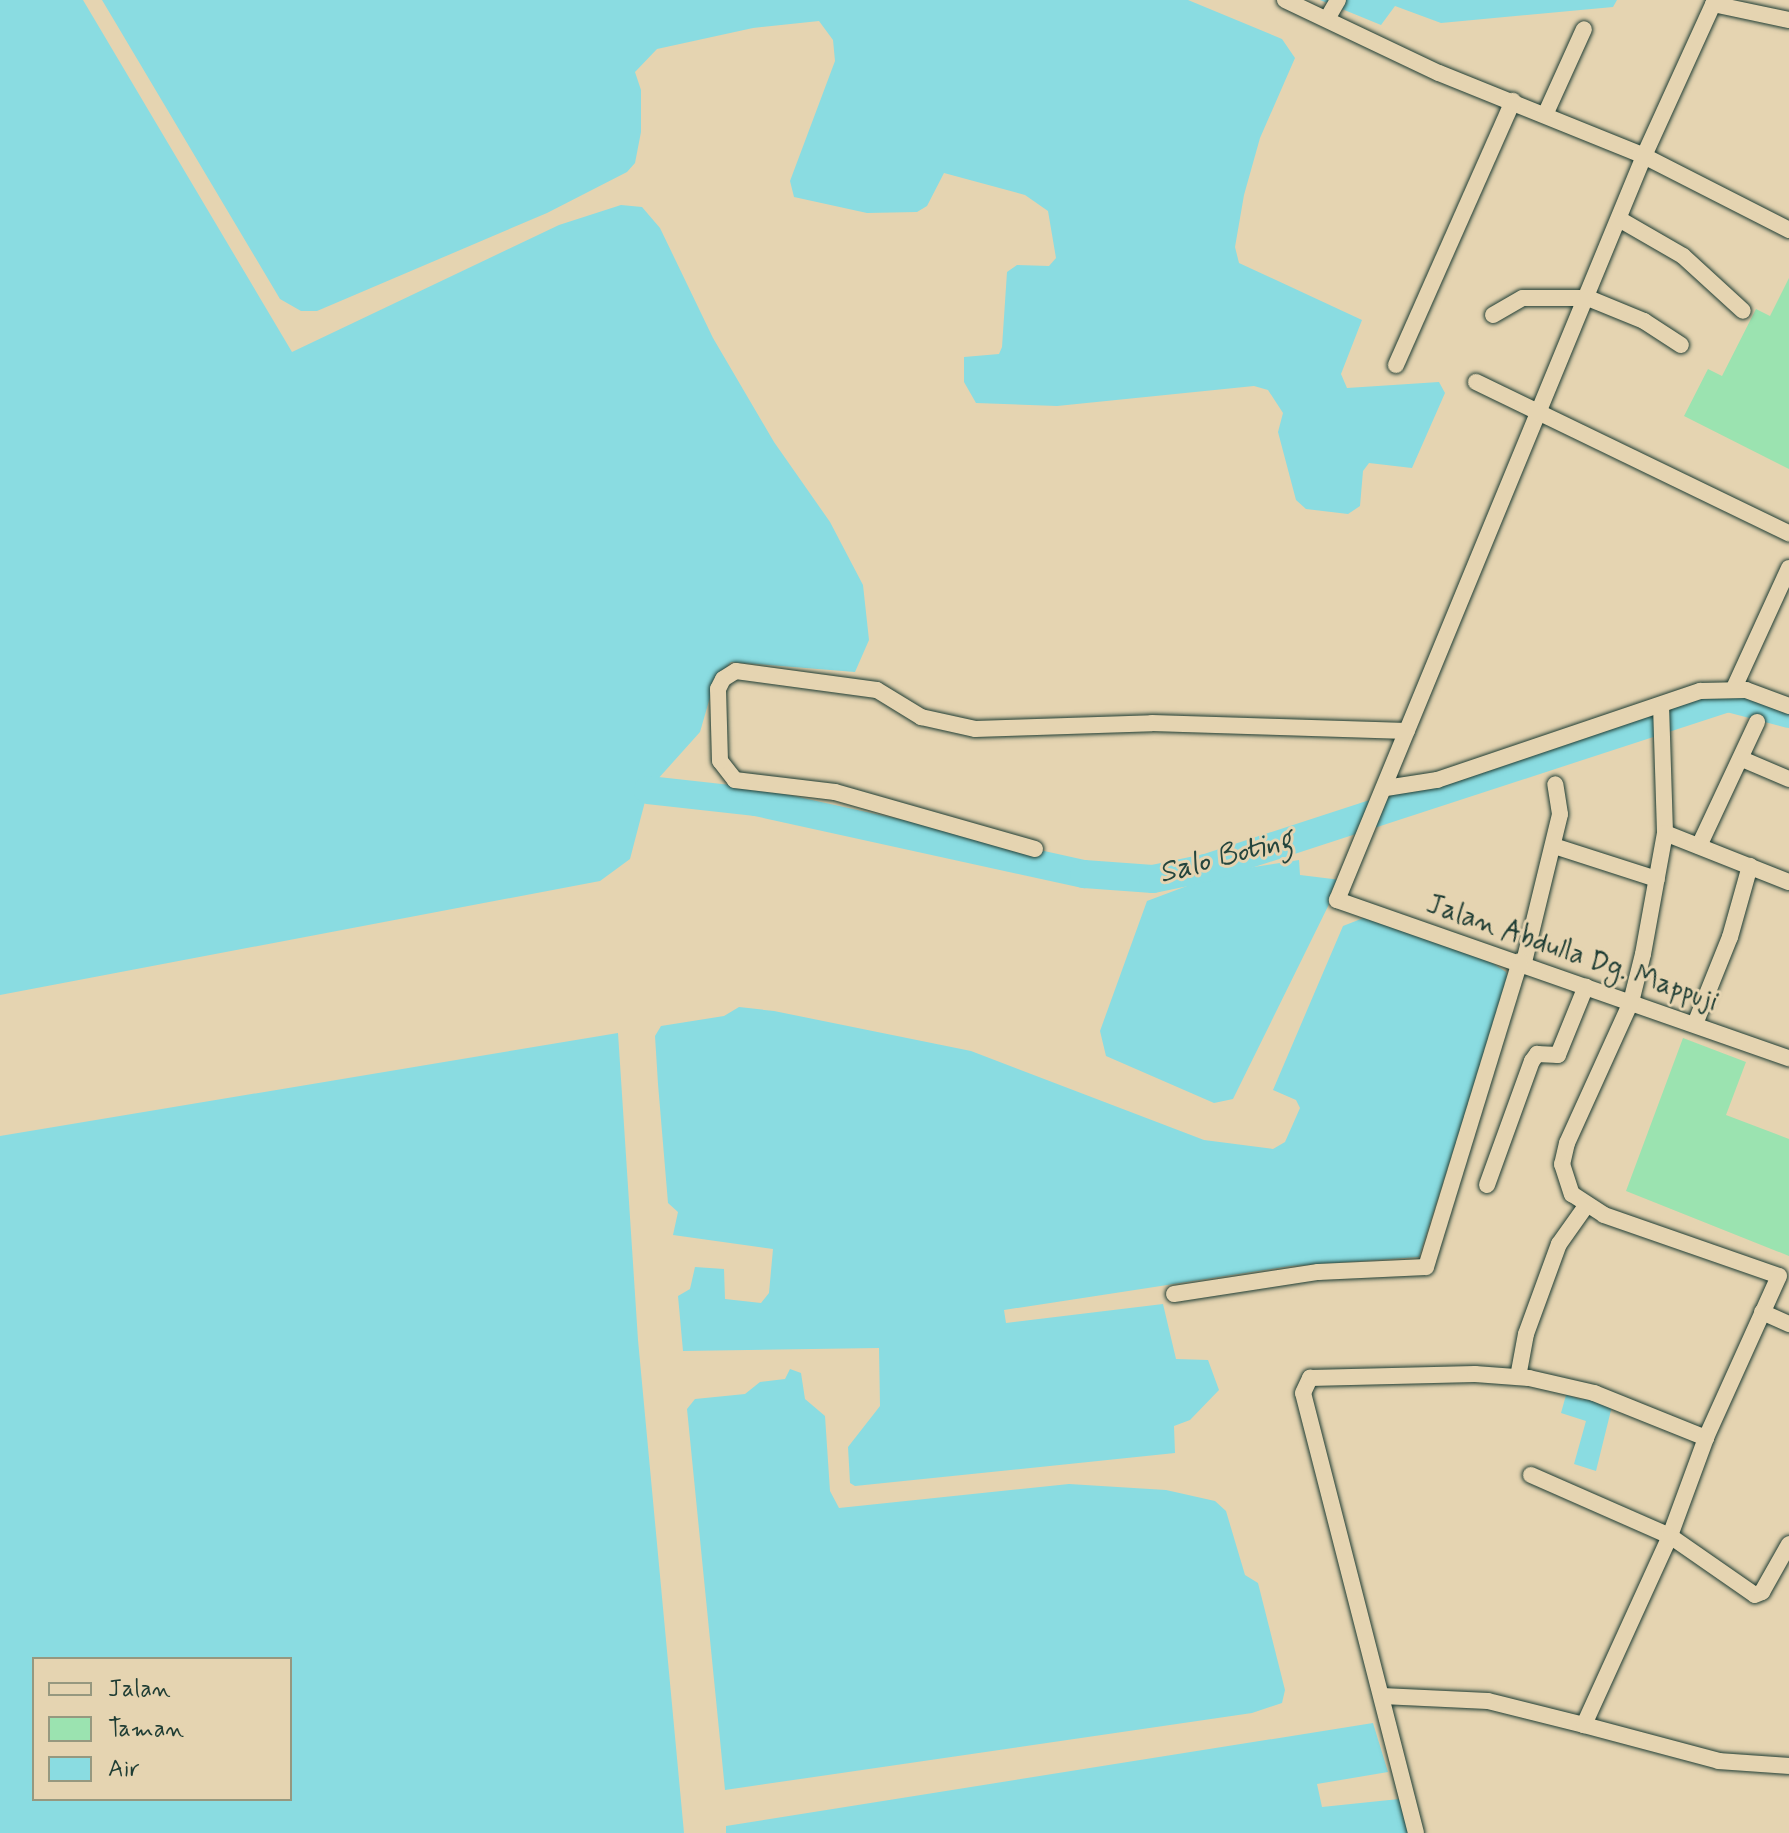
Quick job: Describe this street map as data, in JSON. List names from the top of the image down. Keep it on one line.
{"streets":{"street":["Jalan Abdulla Dg. Mappuji"]},"water":["Salo Boting"],"legend":["Jalan","Taman","Air"]}
